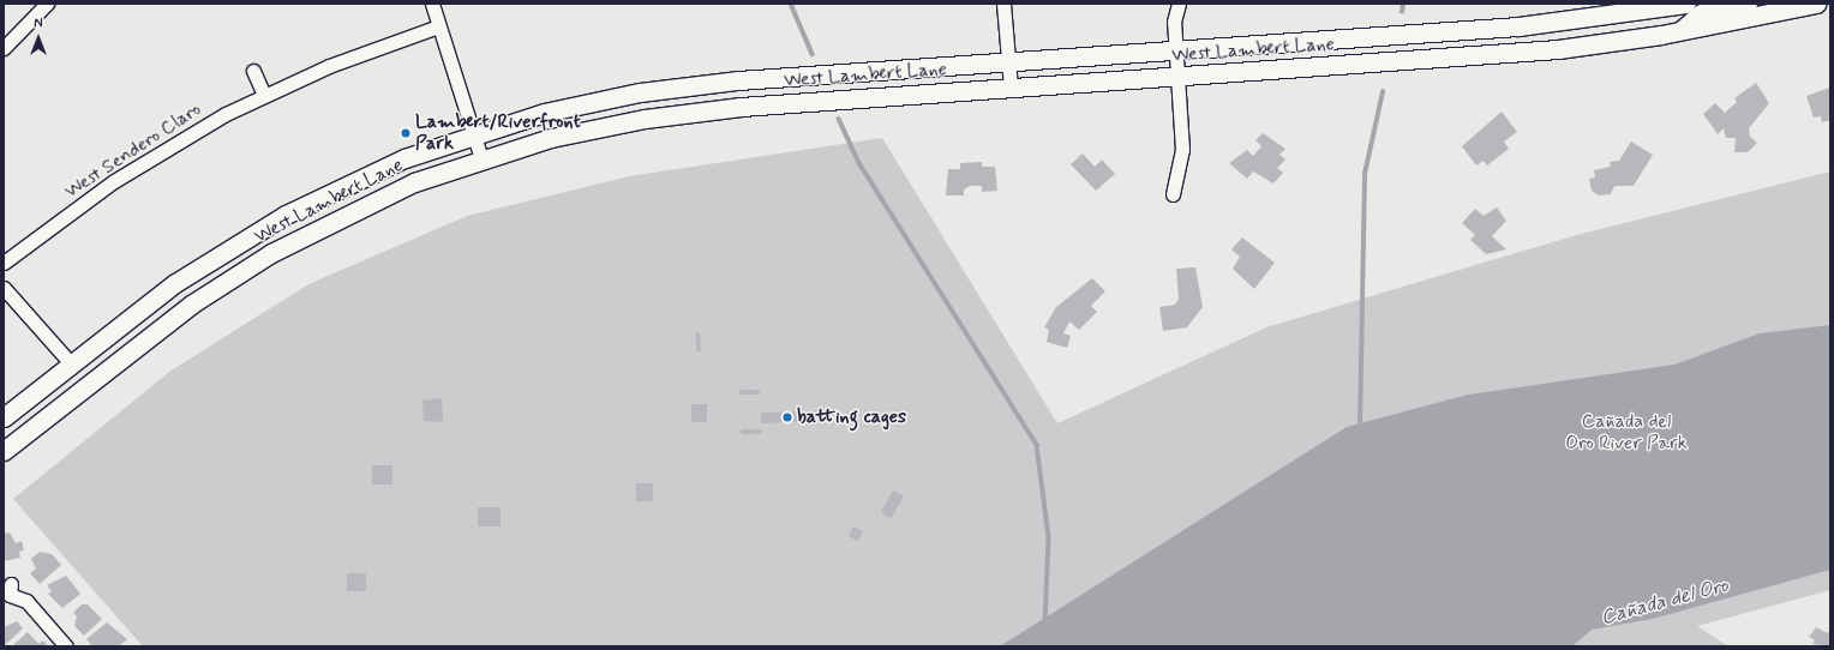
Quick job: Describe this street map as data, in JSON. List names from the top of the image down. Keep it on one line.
{"streets":{"main road":["West Lambert Lane"],"street":["West Sendero Claro"]},"water":["Cañada del Oro"],"parks":["Cañada del Oro River Park"],"places":["Lambert/Riverfront Park","batting cages"],"north":"top"}
